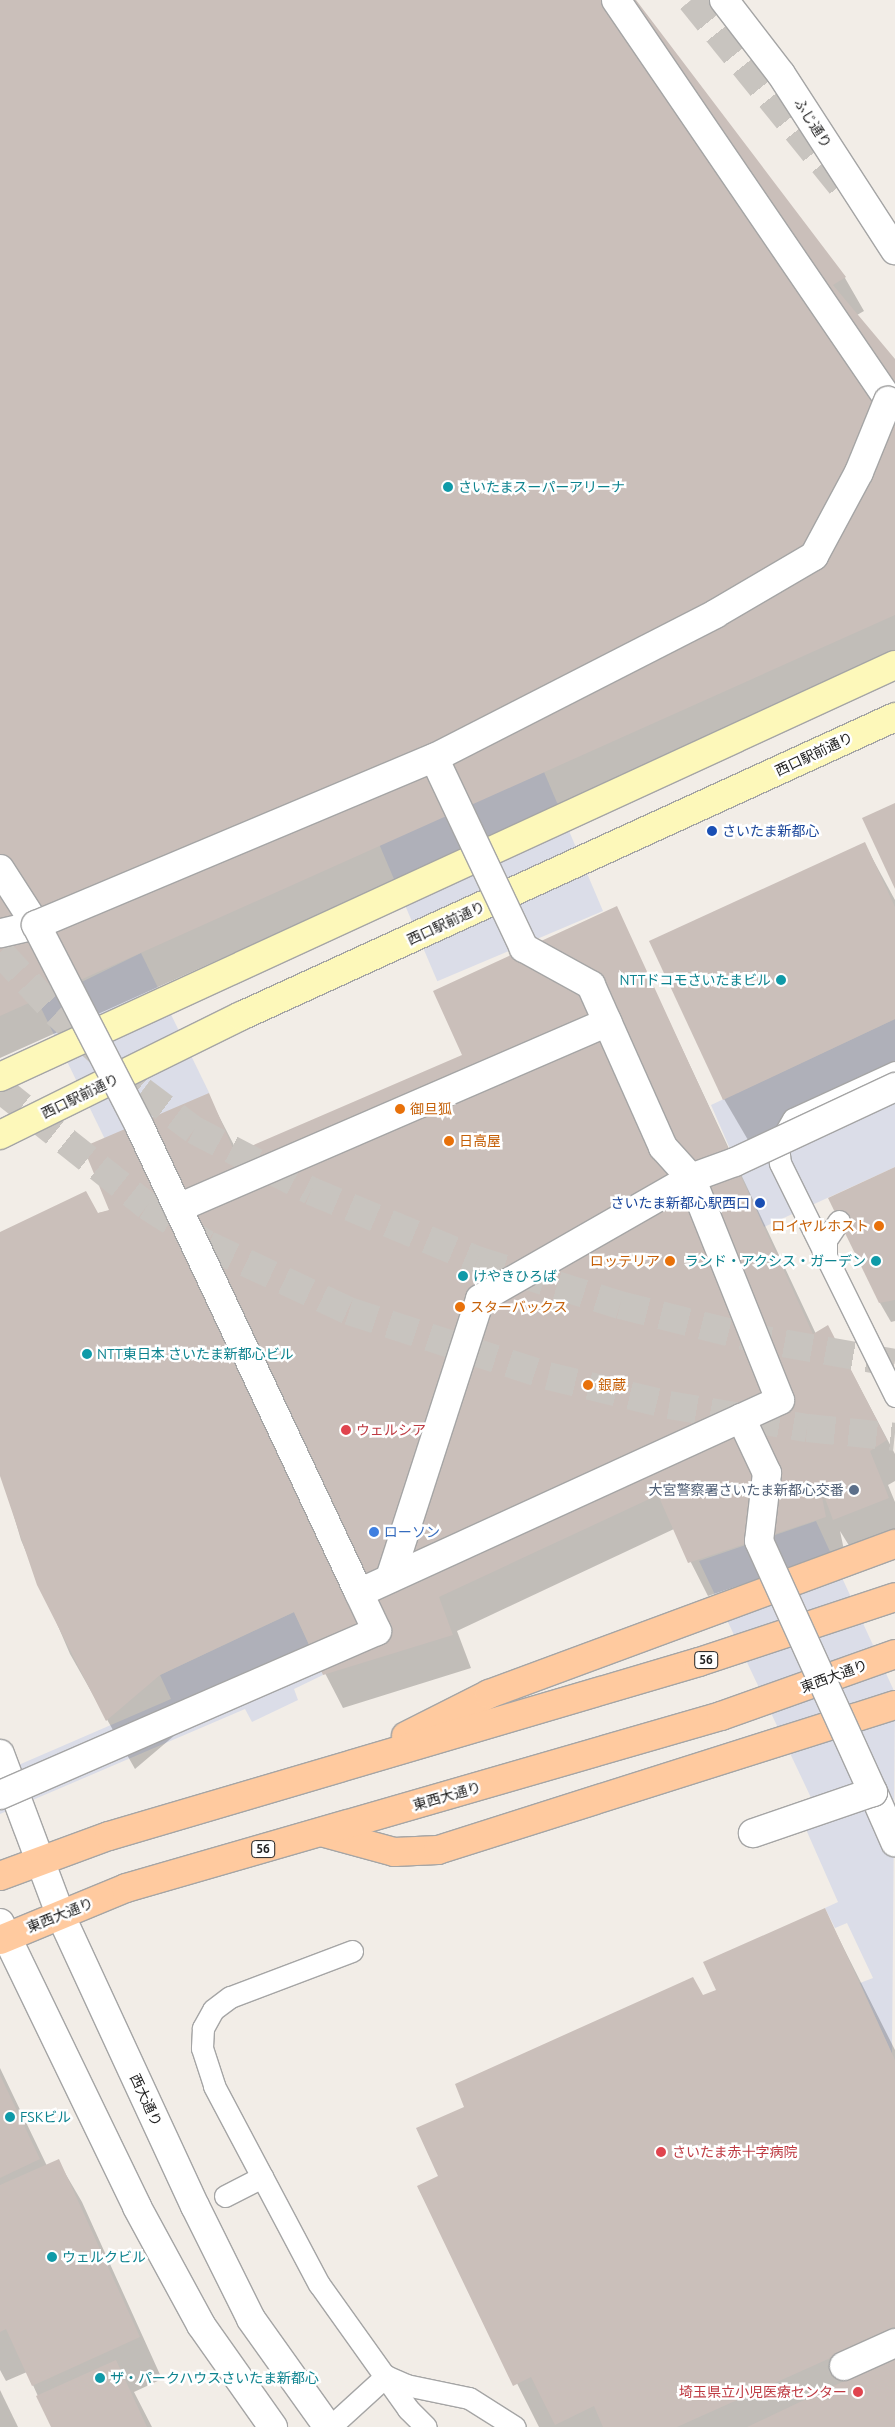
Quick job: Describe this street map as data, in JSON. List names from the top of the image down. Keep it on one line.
{"streets":{"main road":["西口駅前通り","56","東西大通り"],"street":["ふじ通り","西大通り"]},"crossings":[["56","西大通り"],["東西大通り","西大通り"]],"places":["さいたまスーパーアリーナ","さいたま新都心","NTTドコモさいたまビル","御旦狐","日高屋","さいたま新都心駅西口","ロイヤルホスト","ロッテリア","ランド・アクシス・ガーデン","けやきひろば","スターバックス","NTT東日本 さいたま新都心ビル","銀蔵","ウェルシア","大宮警察署さいたま新都心交番","ローソン","FSKビル","さいたま赤十字病院","ウェルクビル","ザ・パークハウスさいたま新都心","埼玉県立小児医療センター"]}
